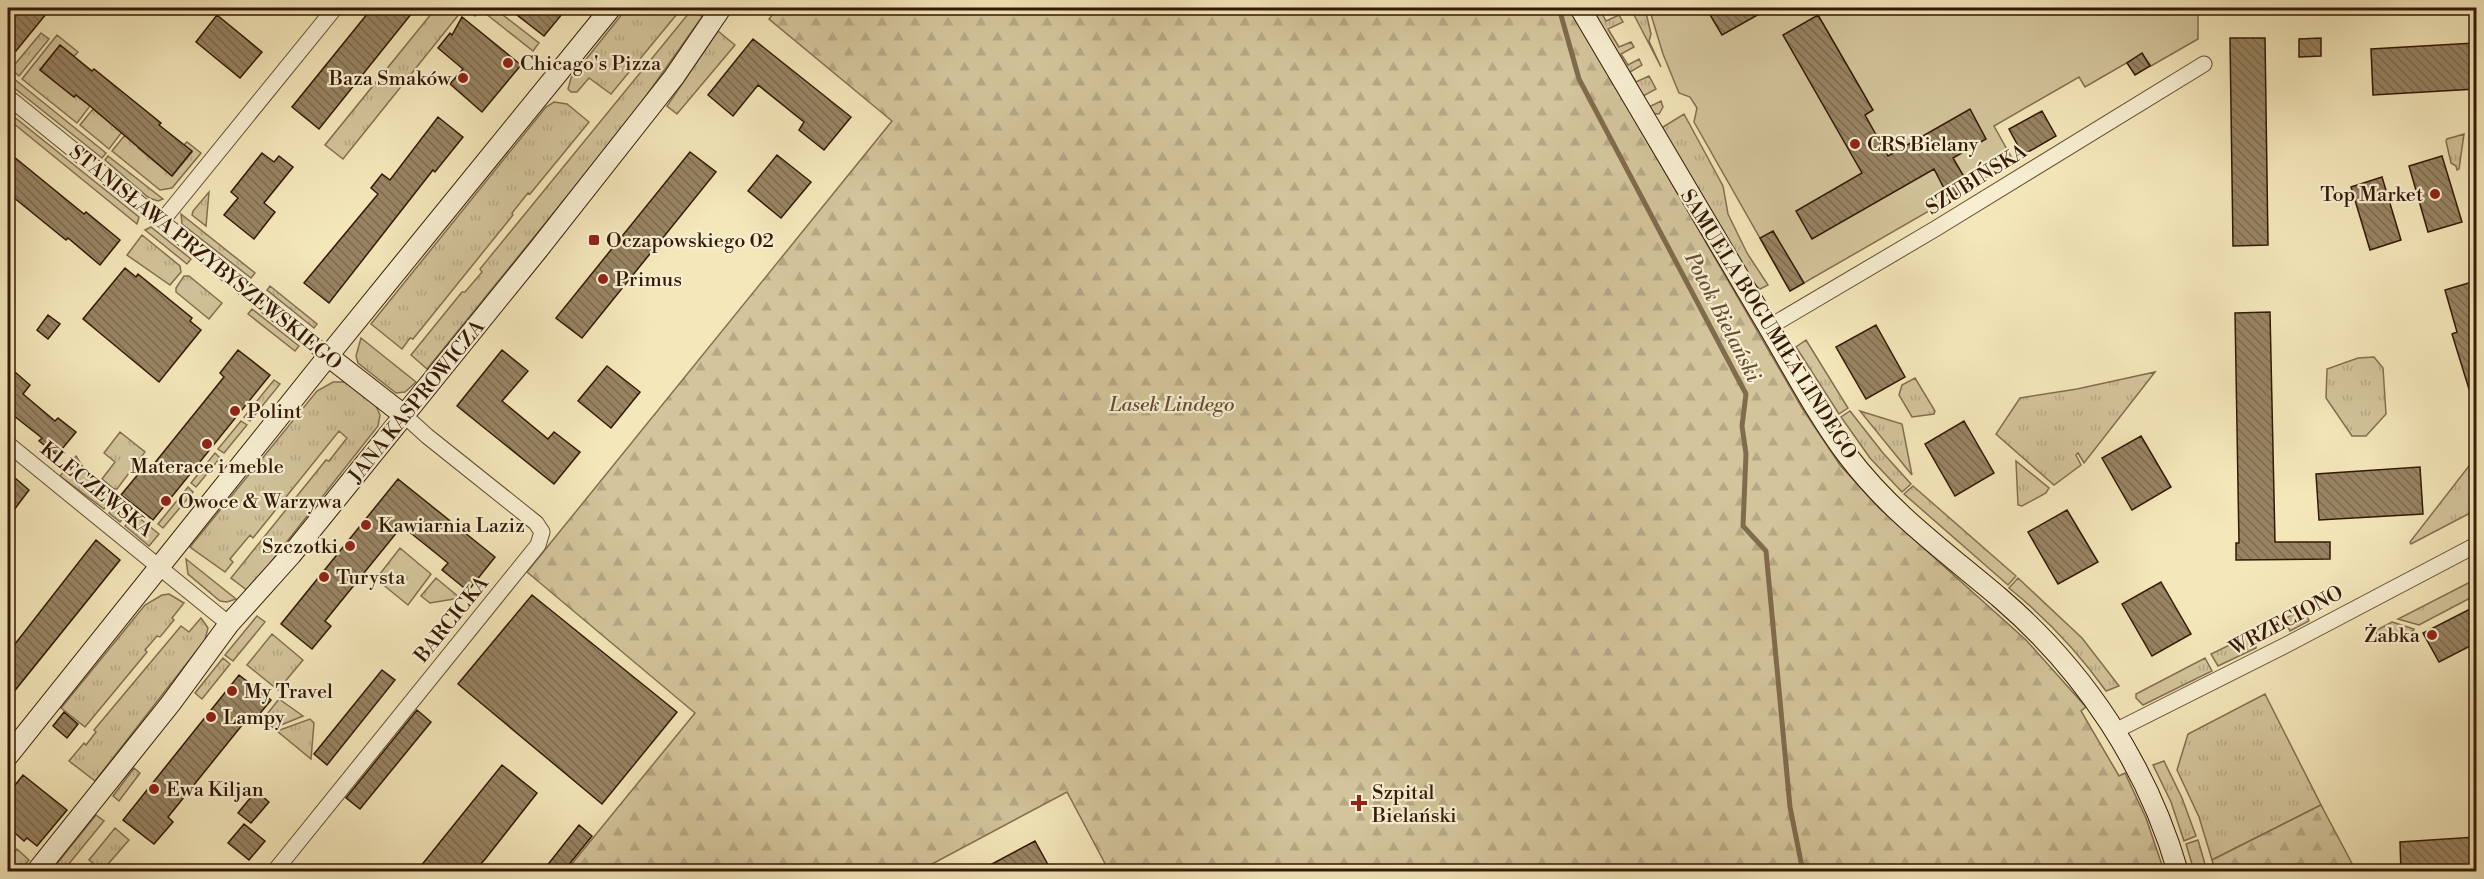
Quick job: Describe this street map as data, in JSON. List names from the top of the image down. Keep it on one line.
{"streets":{"street":["SZUBIŃSKA","STANISŁAWA PRZYBYSZEWSKIEGO","SAMUELA BOGUMIŁA LINDEGO","JANA KASPROWICZA","KLECZEWSKA","BARCICKA","WRZECIONO"]},"crossings":[["SZUBIŃSKA","SAMUELA BOGUMIŁA LINDEGO"],["STANISŁAWA PRZYBYSZEWSKIEGO","JANA KASPROWICZA"],["STANISŁAWA PRZYBYSZEWSKIEGO","BARCICKA"],["SAMUELA BOGUMIŁA LINDEGO","WRZECIONO"],["JANA KASPROWICZA","KLECZEWSKA"],["JANA KASPROWICZA","BARCICKA"]],"water":["Potok Bielański"],"parks":["Lasek Lindego"],"places":{"other":["Chicago's Pizza","Baza Smaków","CRS Bielany","Top Market","Primus","Polint","Materace i meble","Owoce & Warzywa","Kawiarnia Laziz","Szczotki","Turysta","Żabka","My Travel","Lampy","Ewa Kiljan"],"transit":["Oczapowskiego 02"],"health":["Szpital Bielański"]}}
